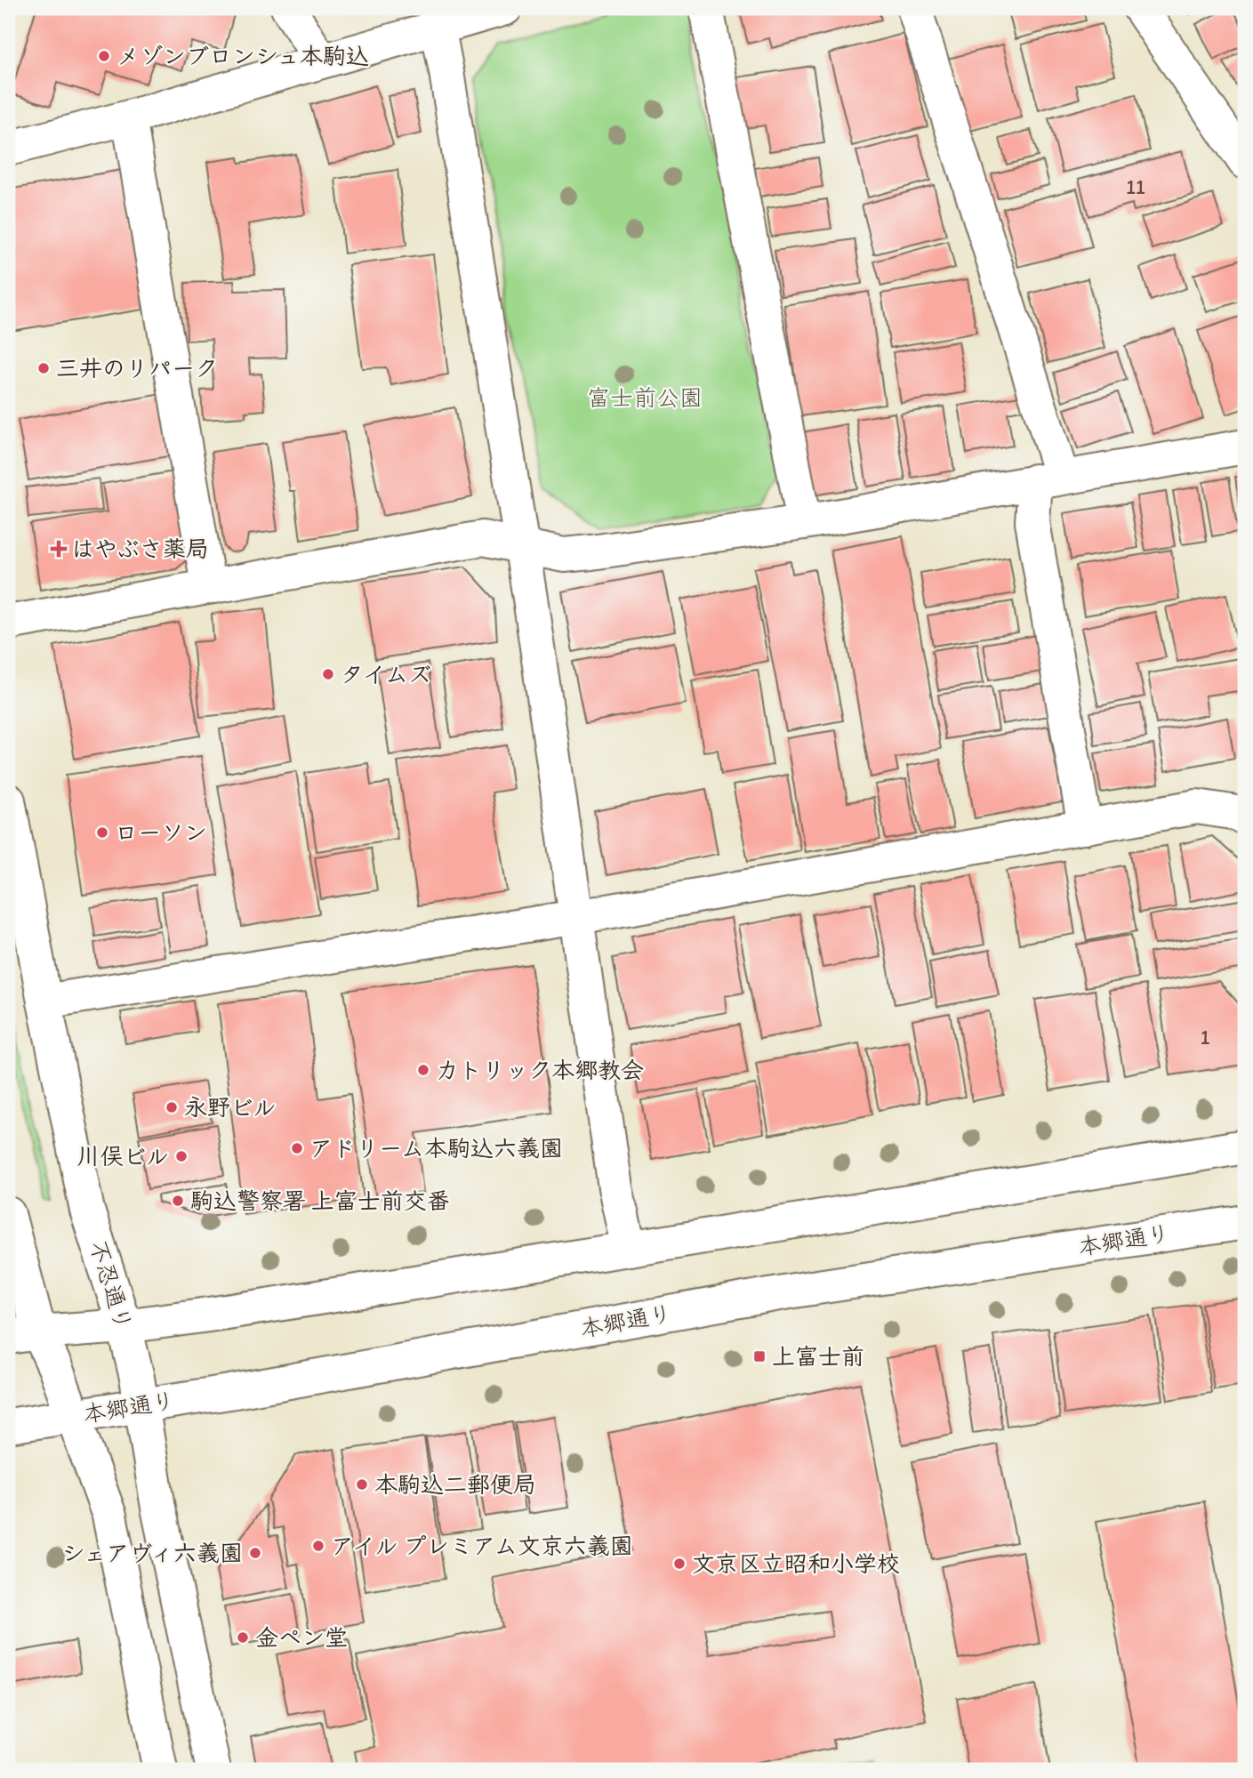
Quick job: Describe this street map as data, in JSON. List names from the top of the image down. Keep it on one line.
{"streets":{"street":["本郷通り","不忍通り"]},"crossings":[["本郷通り","不忍通り"]],"parks":["富士前公園"],"places":{"other":["メゾンブロンシュ本駒込","三井のリパーク","タイムズ","ローソン","カトリック本郷教会","永野ビル","アドリーム本駒込六義園","川俣ビル","駒込警察署 上富士前交番","本駒込二郵便局","アイル プレミアム文京六義園","シェアヴィ六義園","文京区立昭和小学校","金ペン堂"],"health":["はやぶさ薬局"],"transit":["上富士前"]},"house_numbers":["11","1"]}
